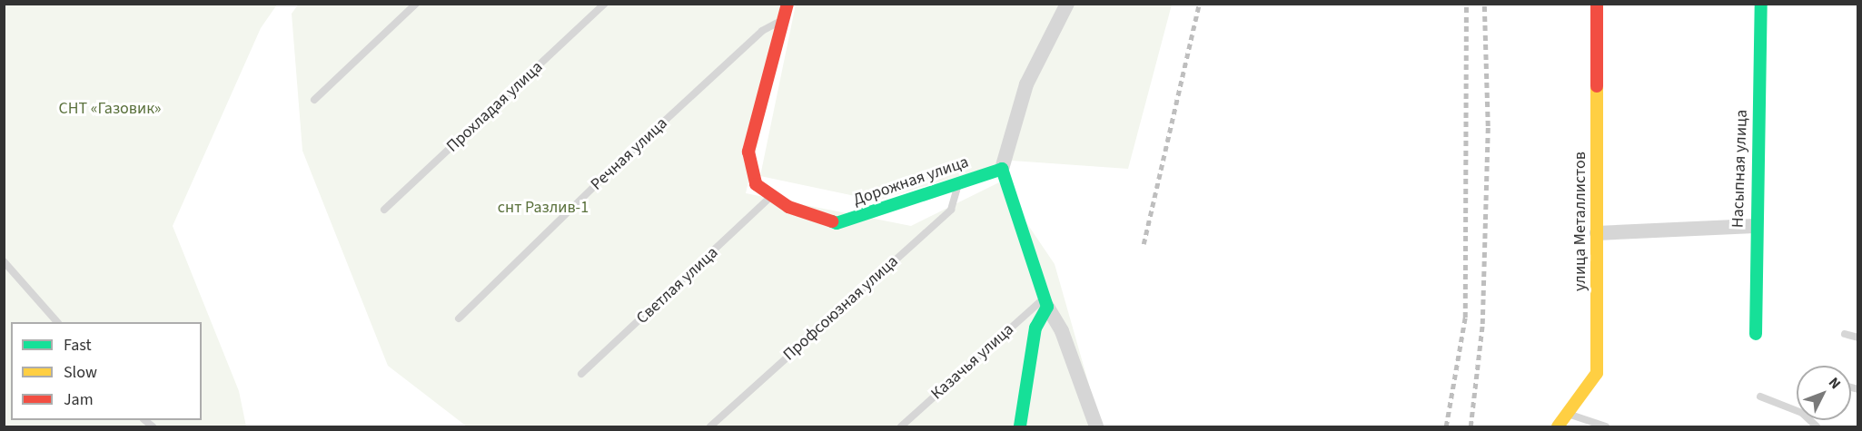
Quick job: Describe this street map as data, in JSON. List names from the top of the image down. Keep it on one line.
{"streets":{"street":["Насыпная улица","Дорожная улица","улица Металлистов"],"lane":["Прохладая улица","Речная улица","Светлая улица","Профсоюзная улица","Казачья улица"]},"crossings":[["Речная улица","Дорожная улица"],["Дорожная улица","Светлая улица"],["Дорожная улица","Профсоюзная улица"]],"parks":["СНТ «Газовик»","снт Разлив-1"],"legend":["Fast","Slow","Jam"],"north":"top right"}
